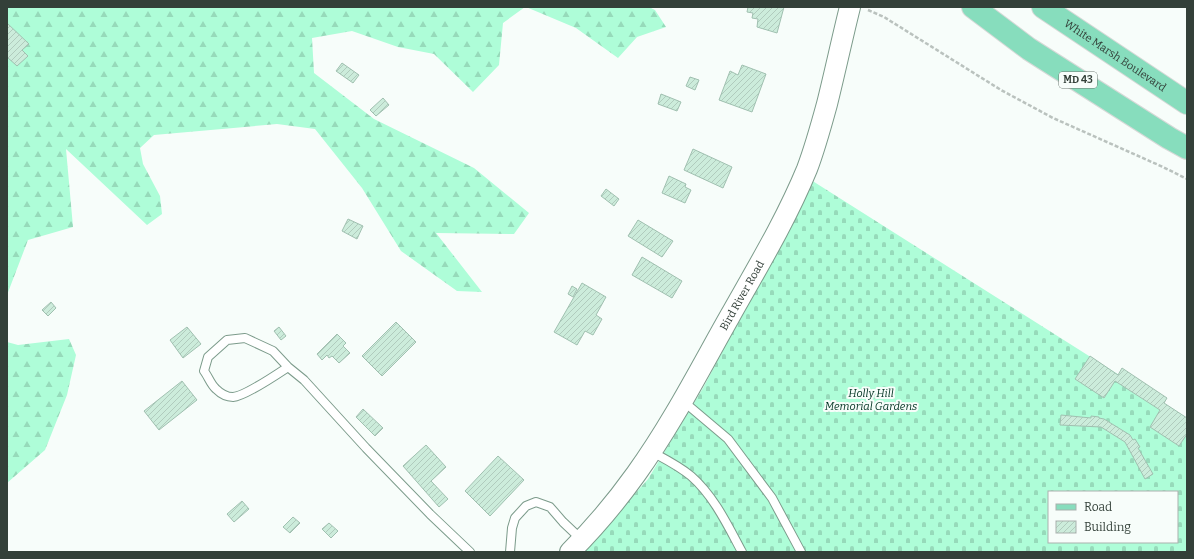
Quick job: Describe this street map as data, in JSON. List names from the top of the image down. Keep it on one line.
{"streets":{"main road":["White Marsh Boulevard","MD 43"],"street":["Bird River Road"]},"parks":["Holly Hill Memorial Gardens"],"legend":["Road","Building"]}
